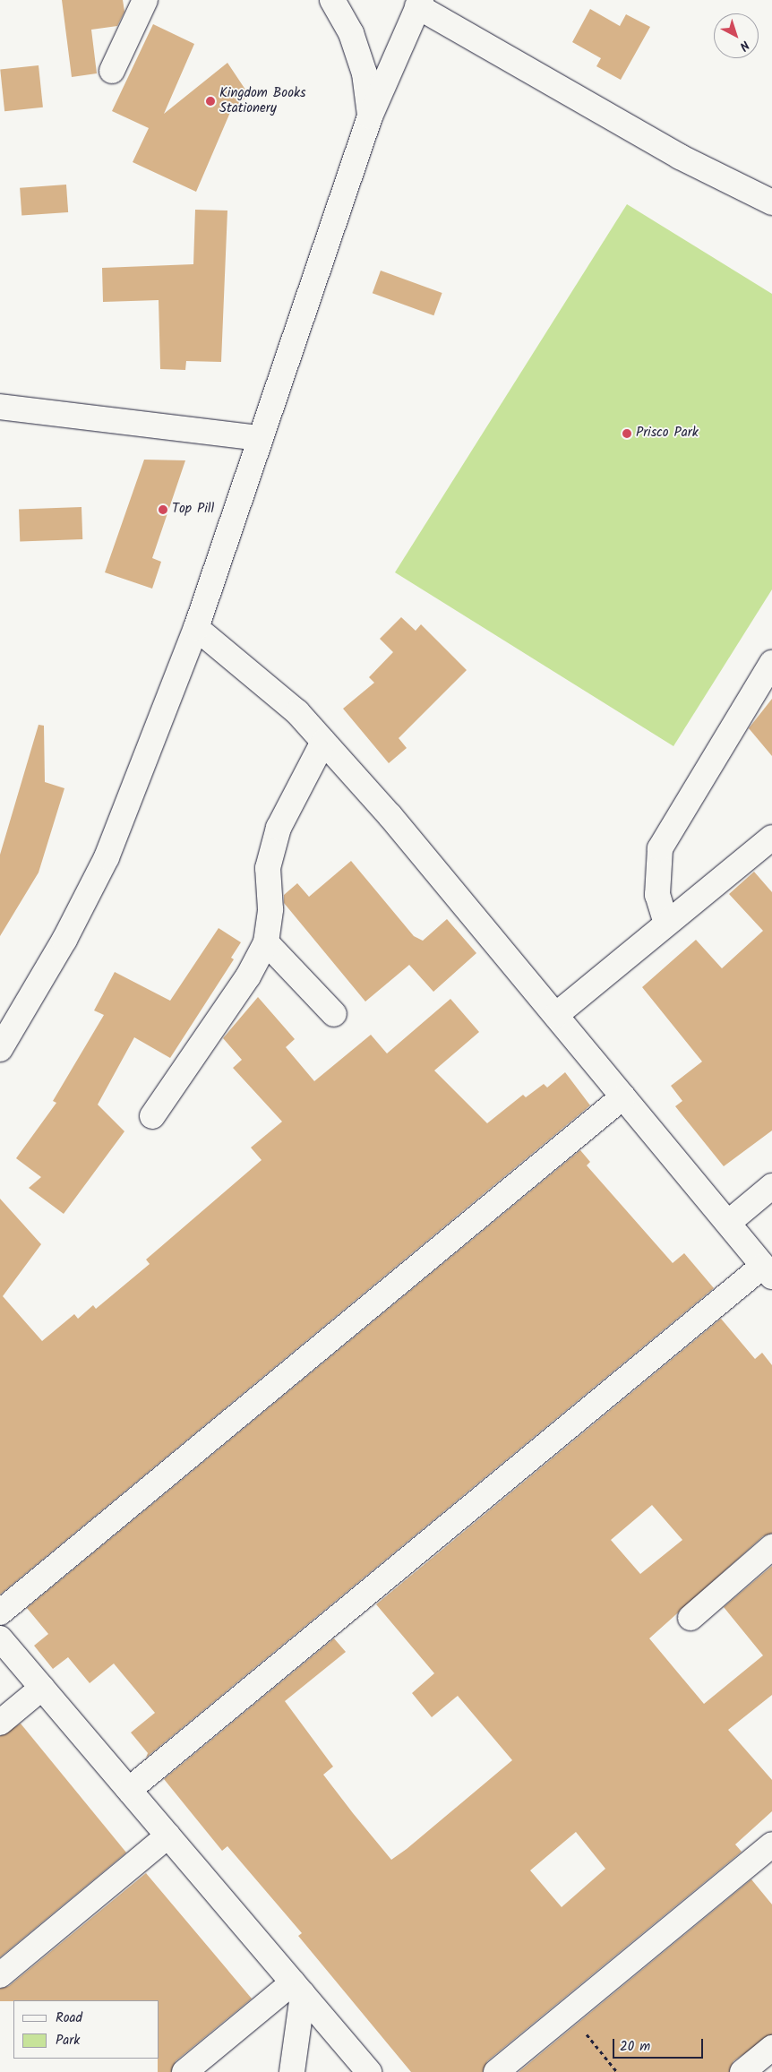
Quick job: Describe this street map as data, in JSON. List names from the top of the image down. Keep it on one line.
{"places":["Kingdom Books Stationery","Prisco Park","Top Pill"],"legend":["Road","Park"],"scale_bar":"20 m","north":"bottom right"}
